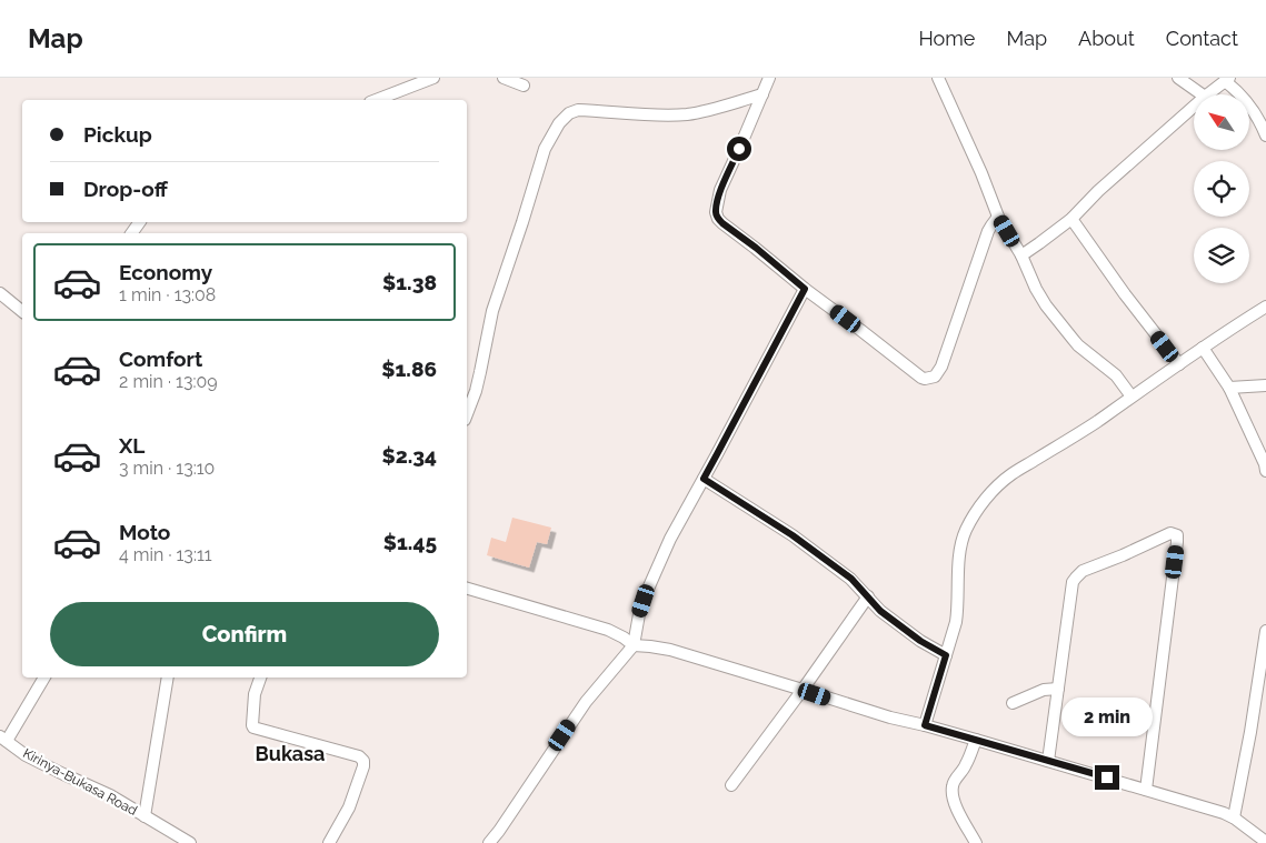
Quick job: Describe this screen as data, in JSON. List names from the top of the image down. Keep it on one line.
{"streets":{"street":["Kirinya-Bukasa Road"]},"districts":["Bukasa"],"north":"top left","page":{"header":"Map","nav":["Home","Map","About","Contact"],"banner":["Pickup","Drop-off"],"list":[{"name":"Economy","note":"1 min · 13:08","value":"$1.38"},{"name":"Comfort","note":"2 min · 13:09","value":"$1.86"},{"name":"XL","note":"3 min · 13:10","value":"$2.34"},{"name":"Moto","note":"4 min · 13:11","value":"$1.45"}],"buttons":"Confirm","bubble":"2 min"}}
